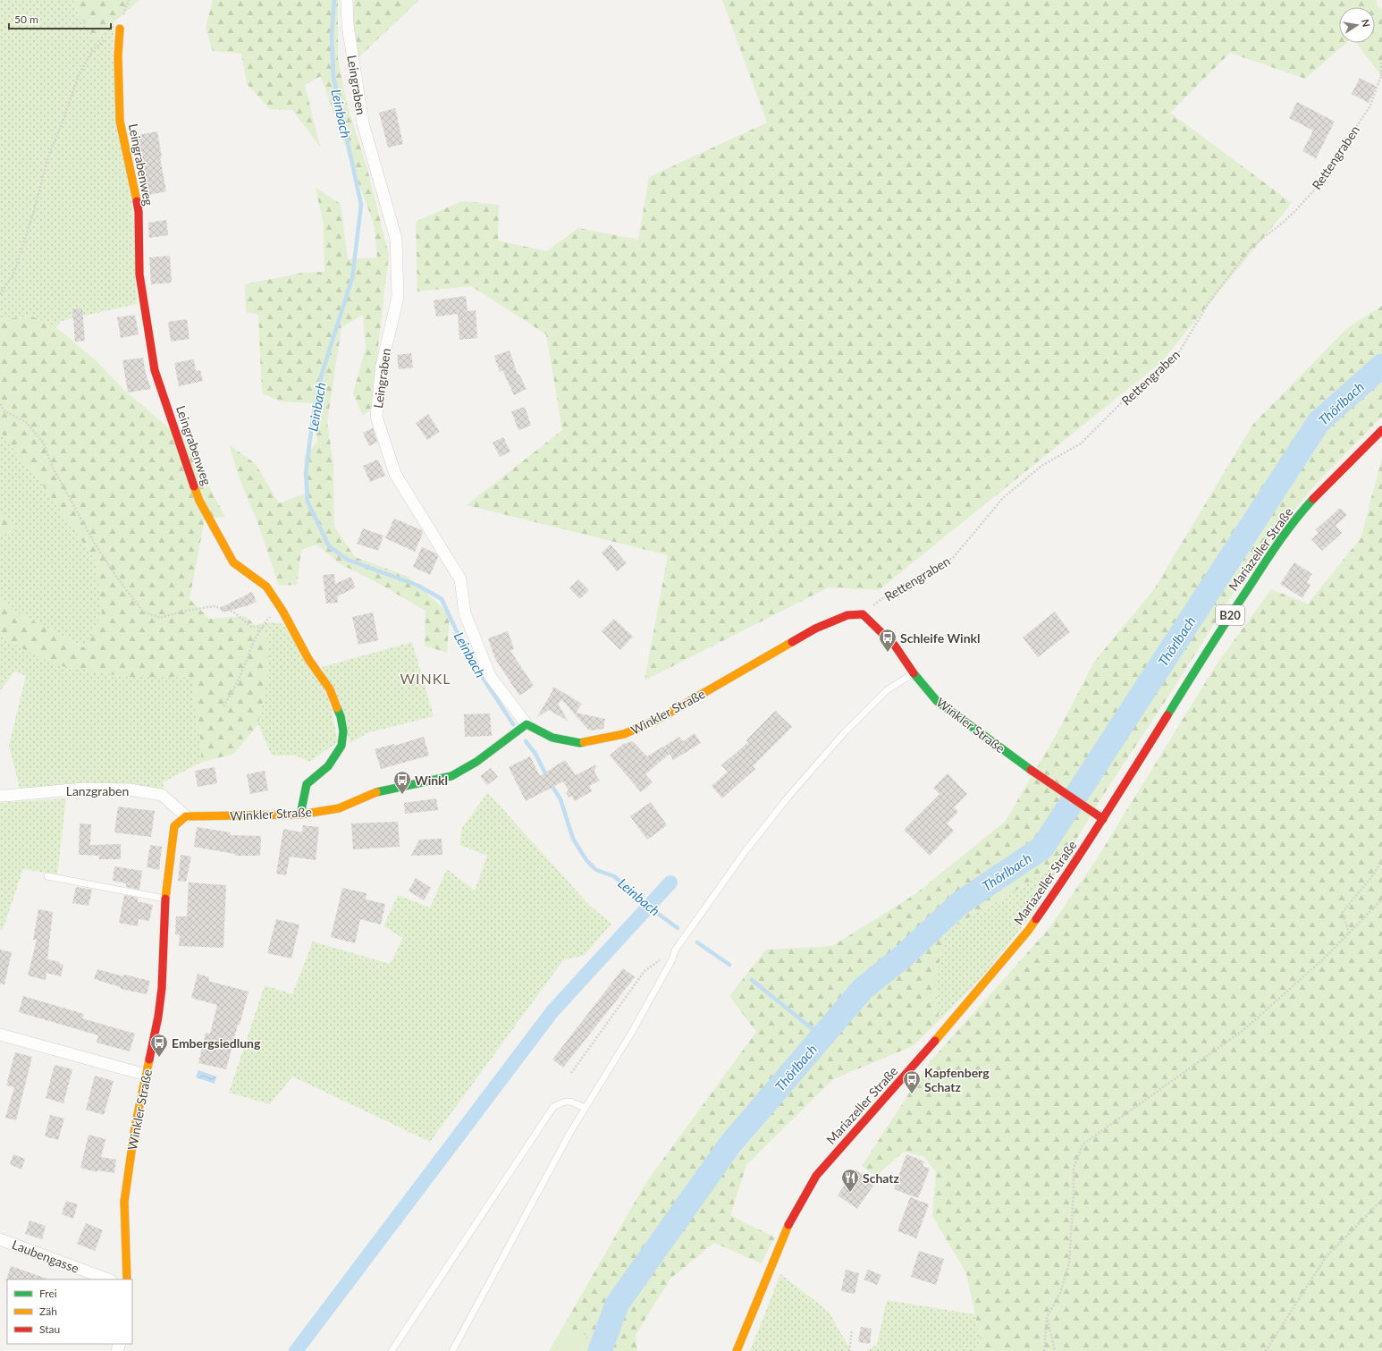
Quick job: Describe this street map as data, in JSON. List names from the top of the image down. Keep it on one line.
{"streets":{"street":["Leingraben","Leingrabenweg","Mariazeller Straße","B20","Winkler Straße","Lanzgraben","Laubengasse"],"path":["Rettengraben"]},"crossings":[["Leingraben","Winkler Straße"],["Rettengraben","Winkler Straße"],["Leingrabenweg","Winkler Straße"],["Mariazeller Straße","Winkler Straße"],["Winkler Straße","Lanzgraben"]],"districts":["WINKL"],"water":["Leinbach","Thörlbach"],"places":{"bus stop":["Schleife Winkl","Winkl","Embergsiedlung","Kapfenberg Schatz"],"restaurant":["Schatz"]},"legend":["Frei","Zäh","Stau"],"scale_bar":"50 m","north":"right"}
